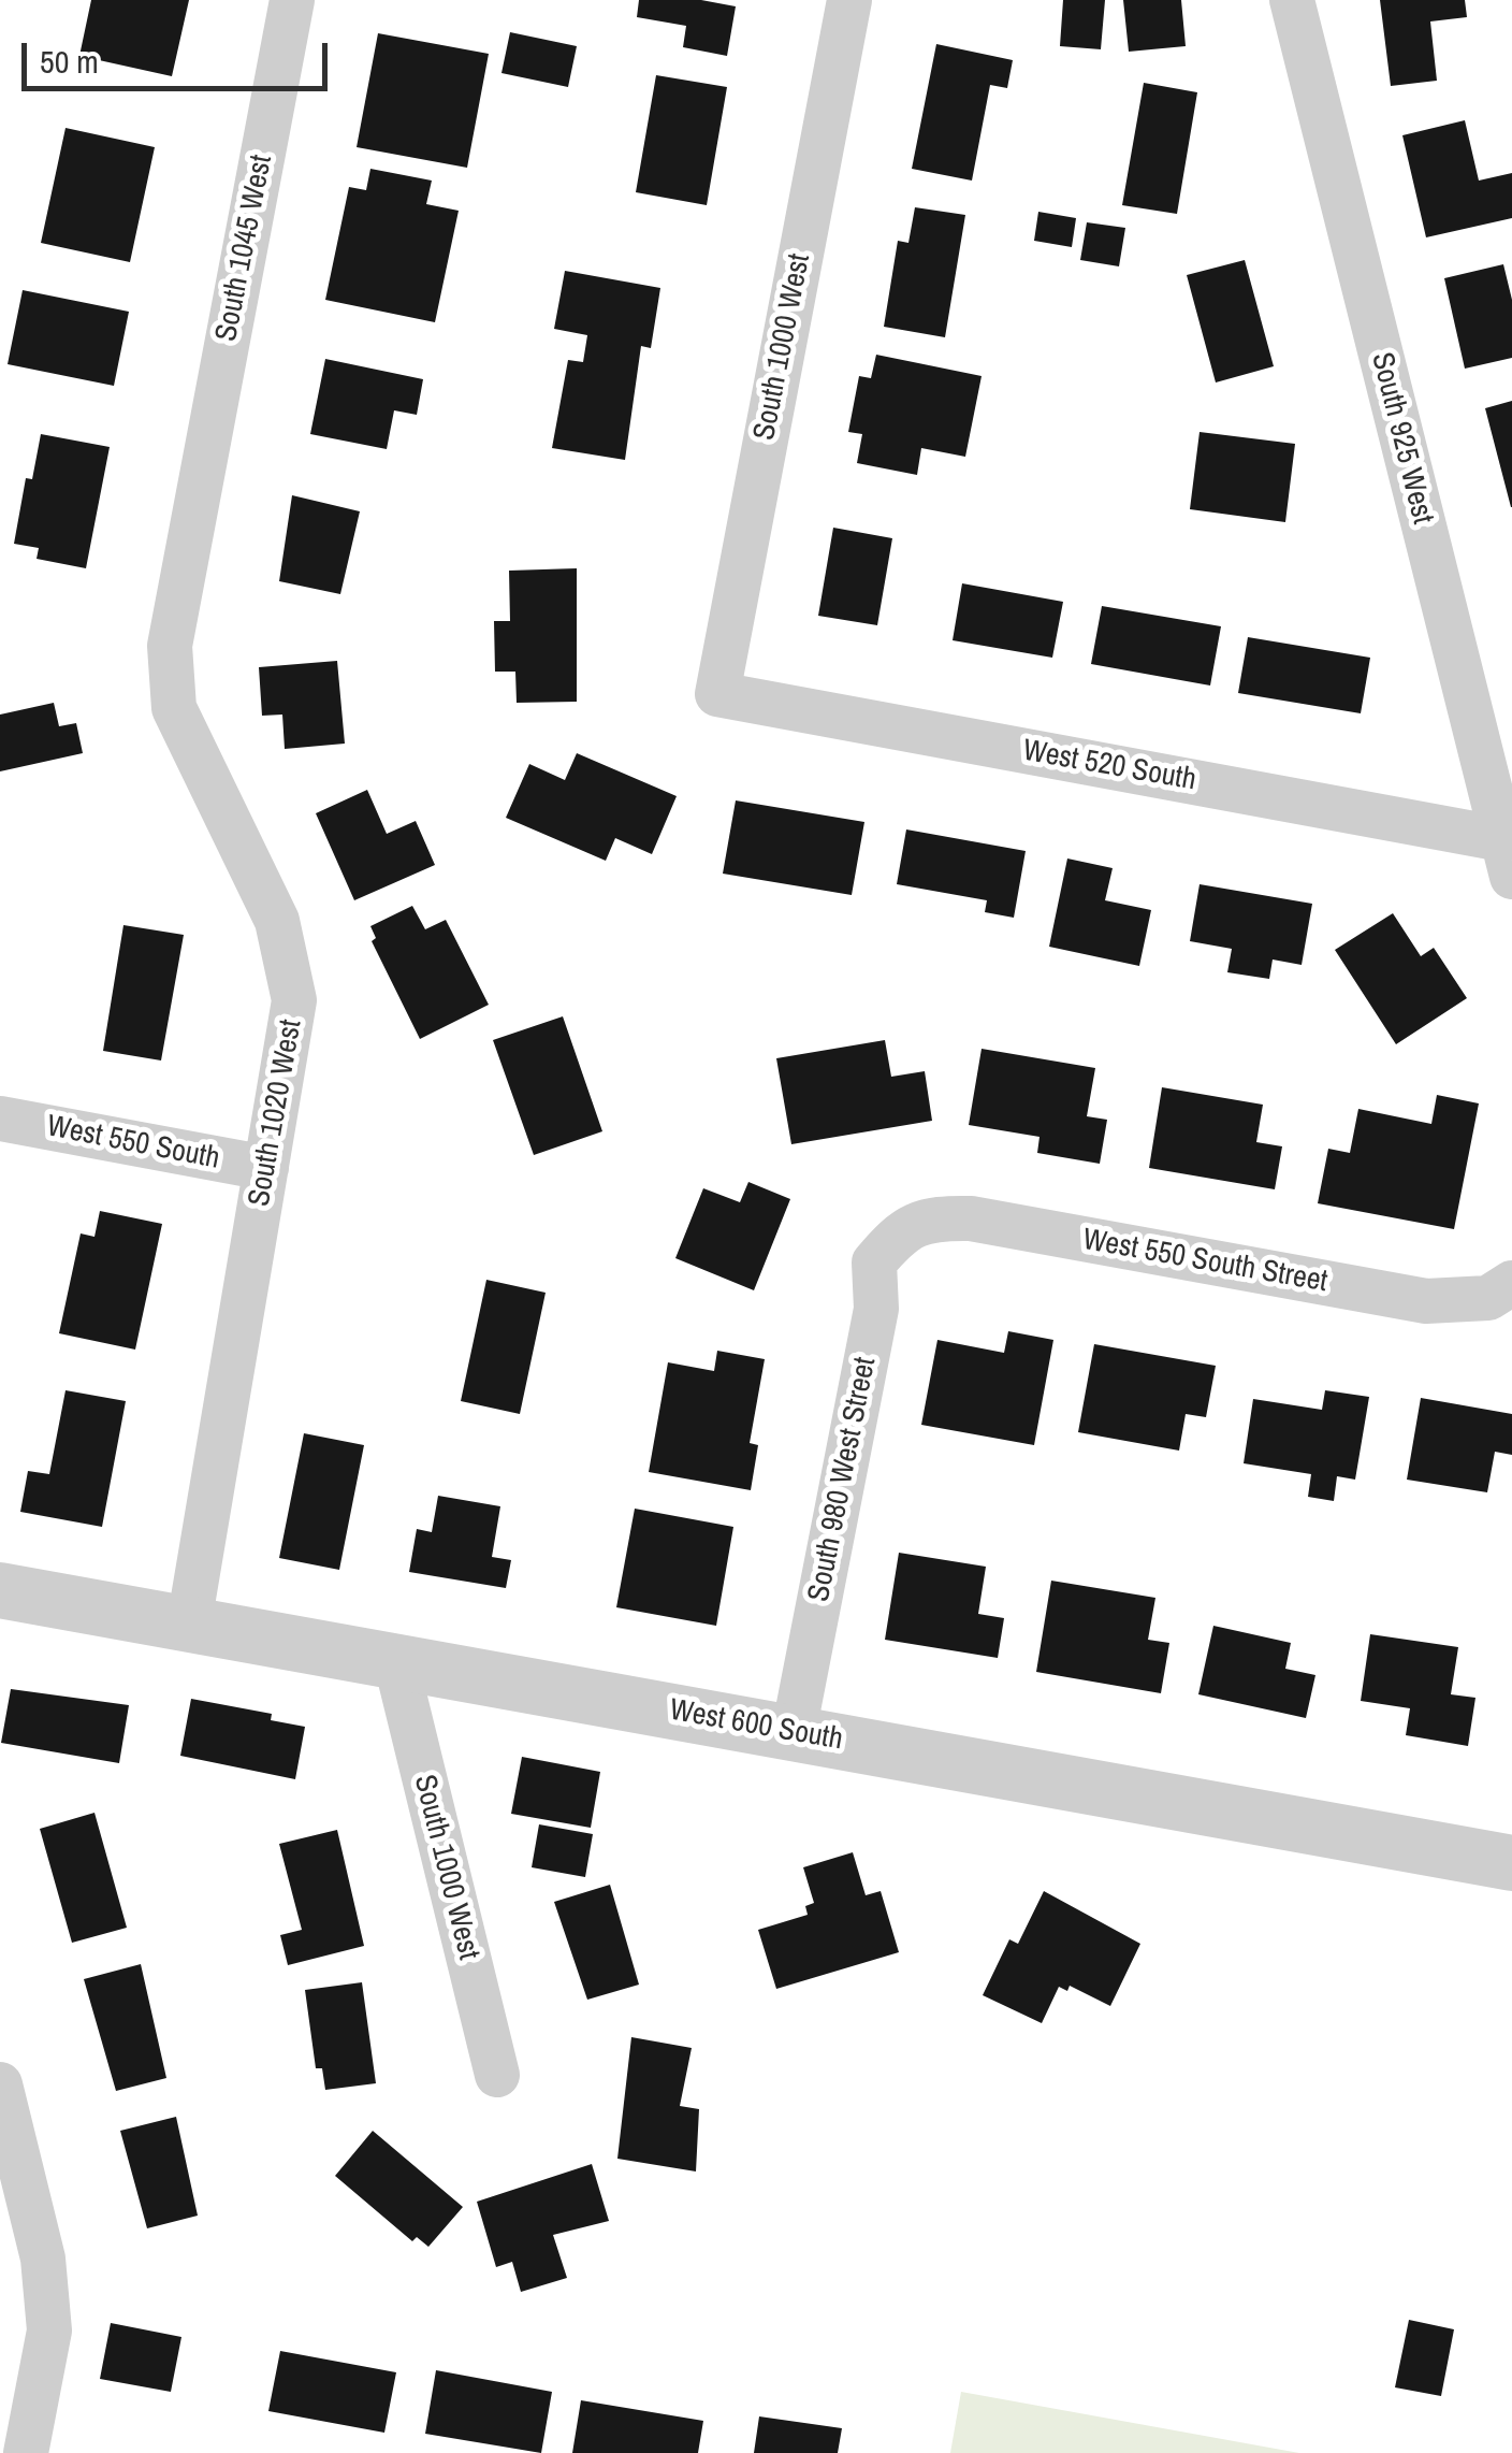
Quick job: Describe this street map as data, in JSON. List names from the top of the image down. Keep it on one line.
{"streets":{"street":["South 1045 West","South 1000 West","South 925 West","West 520 South","South 1020 West","West 550 South","West 550 South Street","South 980 West Street","West 600 South"]},"crossings":[["South 1045 West","South 1020 West"],["South 1000 West","West 520 South"],["South 1000 West","West 600 South"],["South 925 West","West 520 South"],["South 1020 West","West 550 South"],["South 1020 West","West 600 South"],["West 550 South Street","South 980 West Street"],["South 980 West Street","West 600 South"]],"scale_bar":"50 m"}
